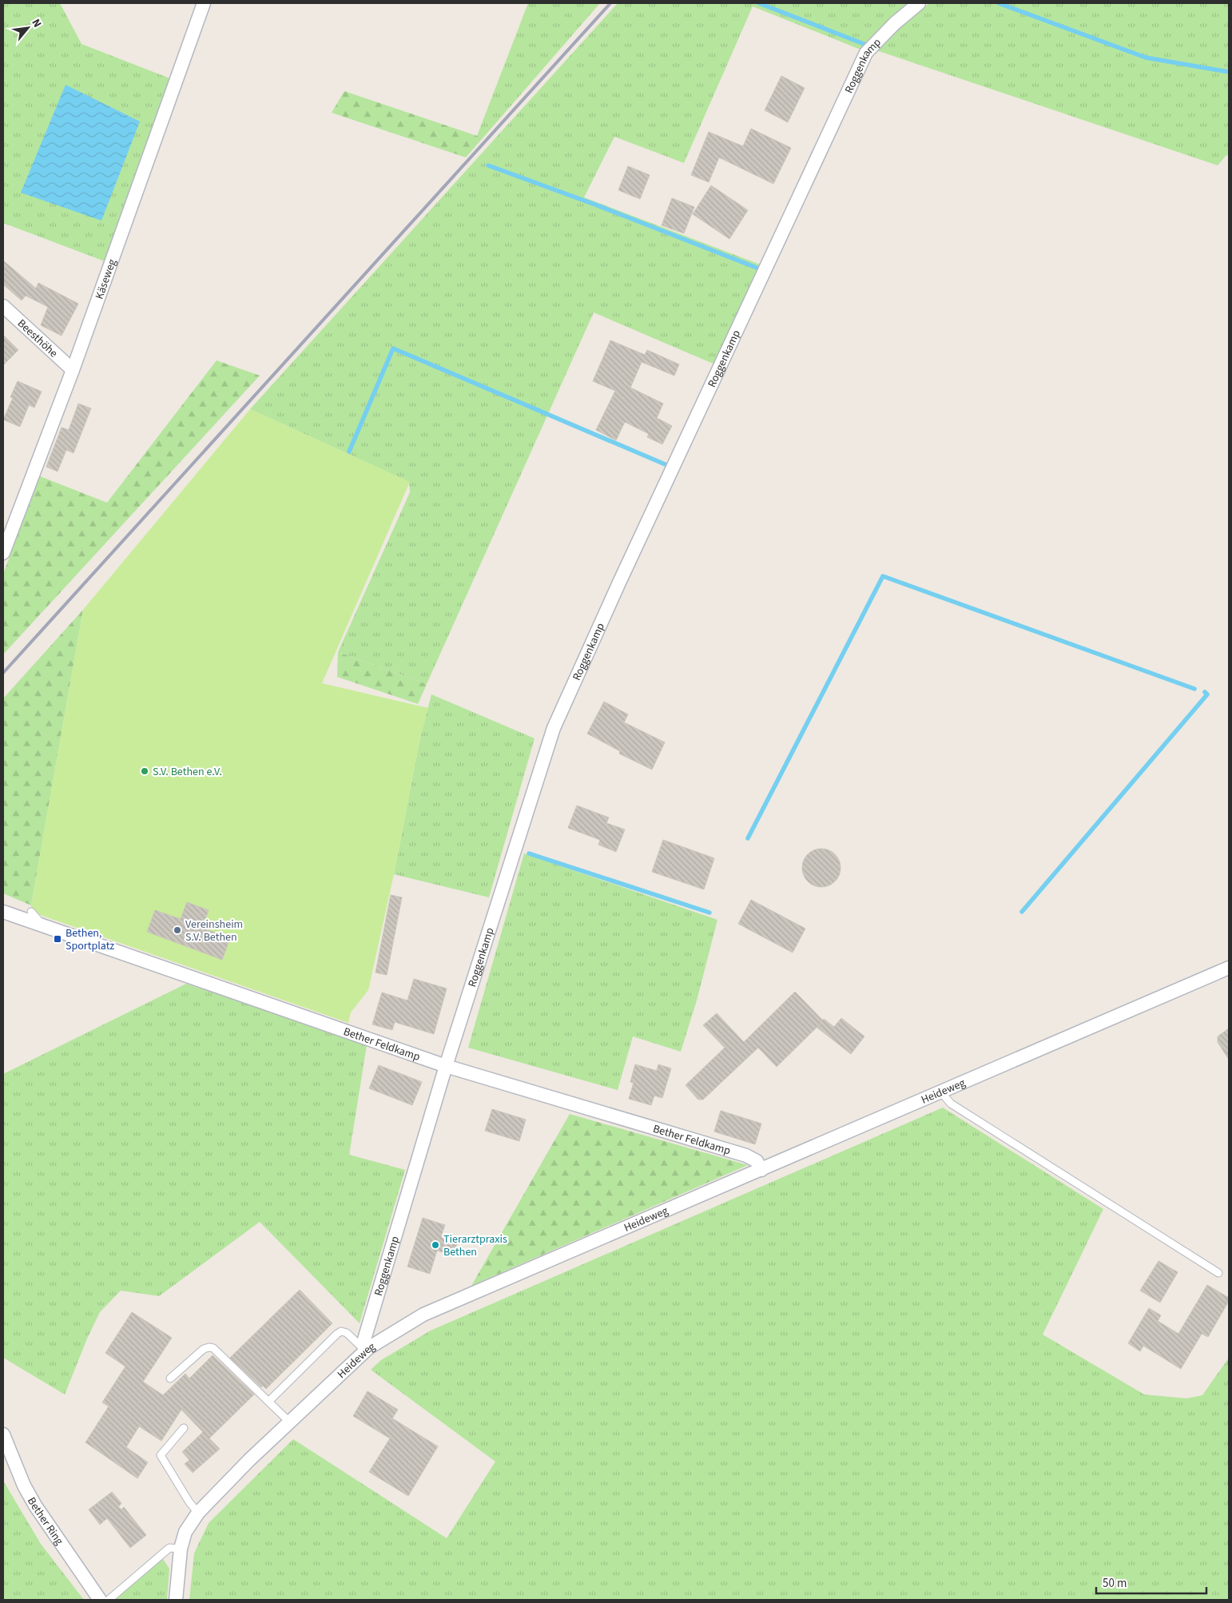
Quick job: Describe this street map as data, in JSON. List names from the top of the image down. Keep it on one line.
{"streets":{"street":["Roggenkamp","Käseweg","Beesthöhe","Bether Feldkamp","Heideweg","Bether Ring"]},"crossings":[["Roggenkamp","Bether Feldkamp"],["Roggenkamp","Heideweg"],["Käseweg","Beesthöhe"],["Bether Feldkamp","Heideweg"]],"places":{"other":["S.V. Bethen e.V.","Vereinsheim S.V. Bethen","Tierarztpraxis Bethen"],"transit":["Bethen, Sportplatz"]},"scale_bar":"50 m","north":"top right"}
